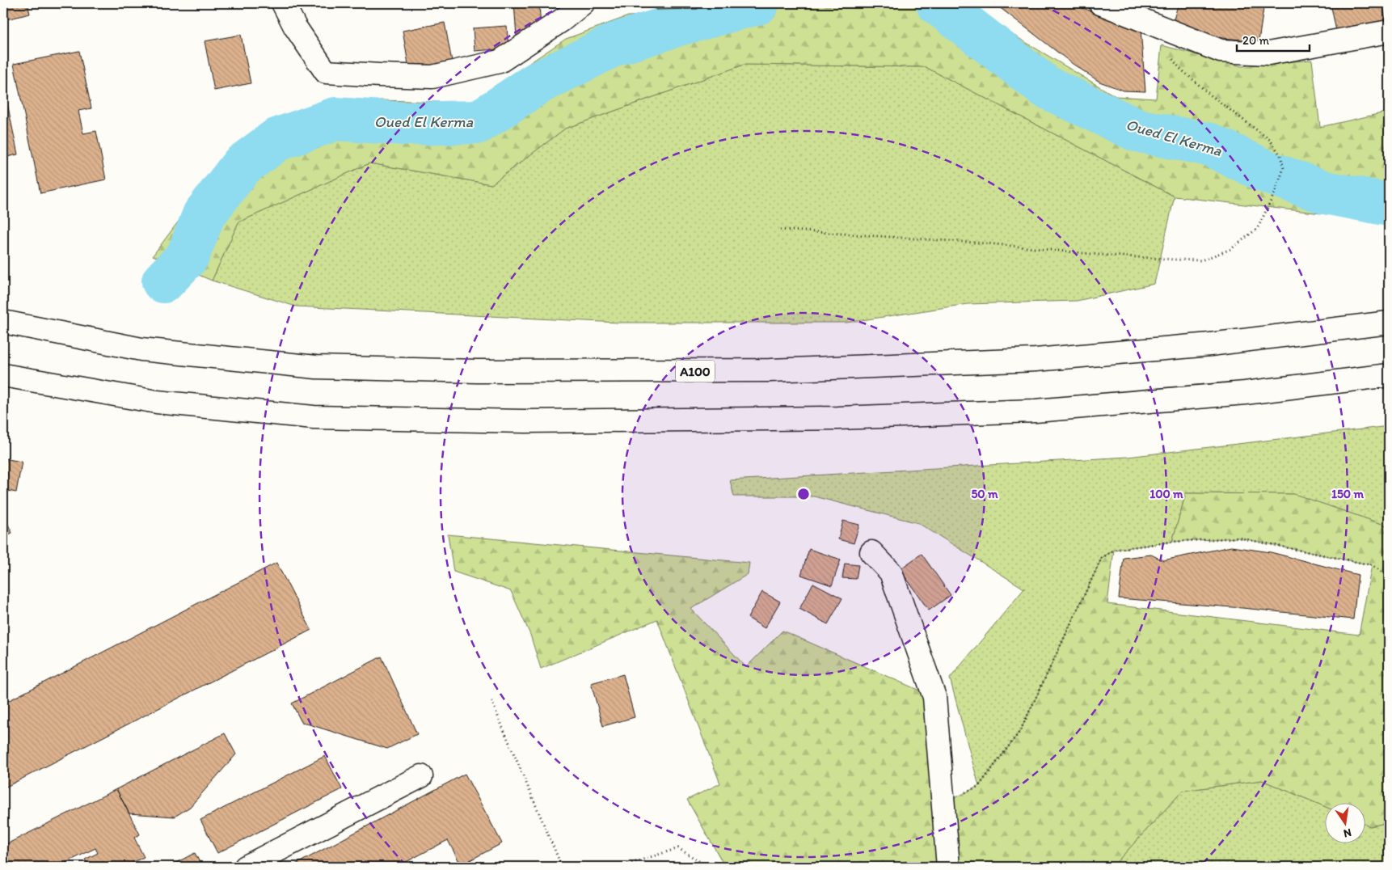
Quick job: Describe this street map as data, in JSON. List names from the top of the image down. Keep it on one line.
{"streets":{"main road":["A100"]},"water":["Oued El Kerma"],"scale_bar":"20 m","north":"bottom","rings":["50 m","100 m","150 m"]}
